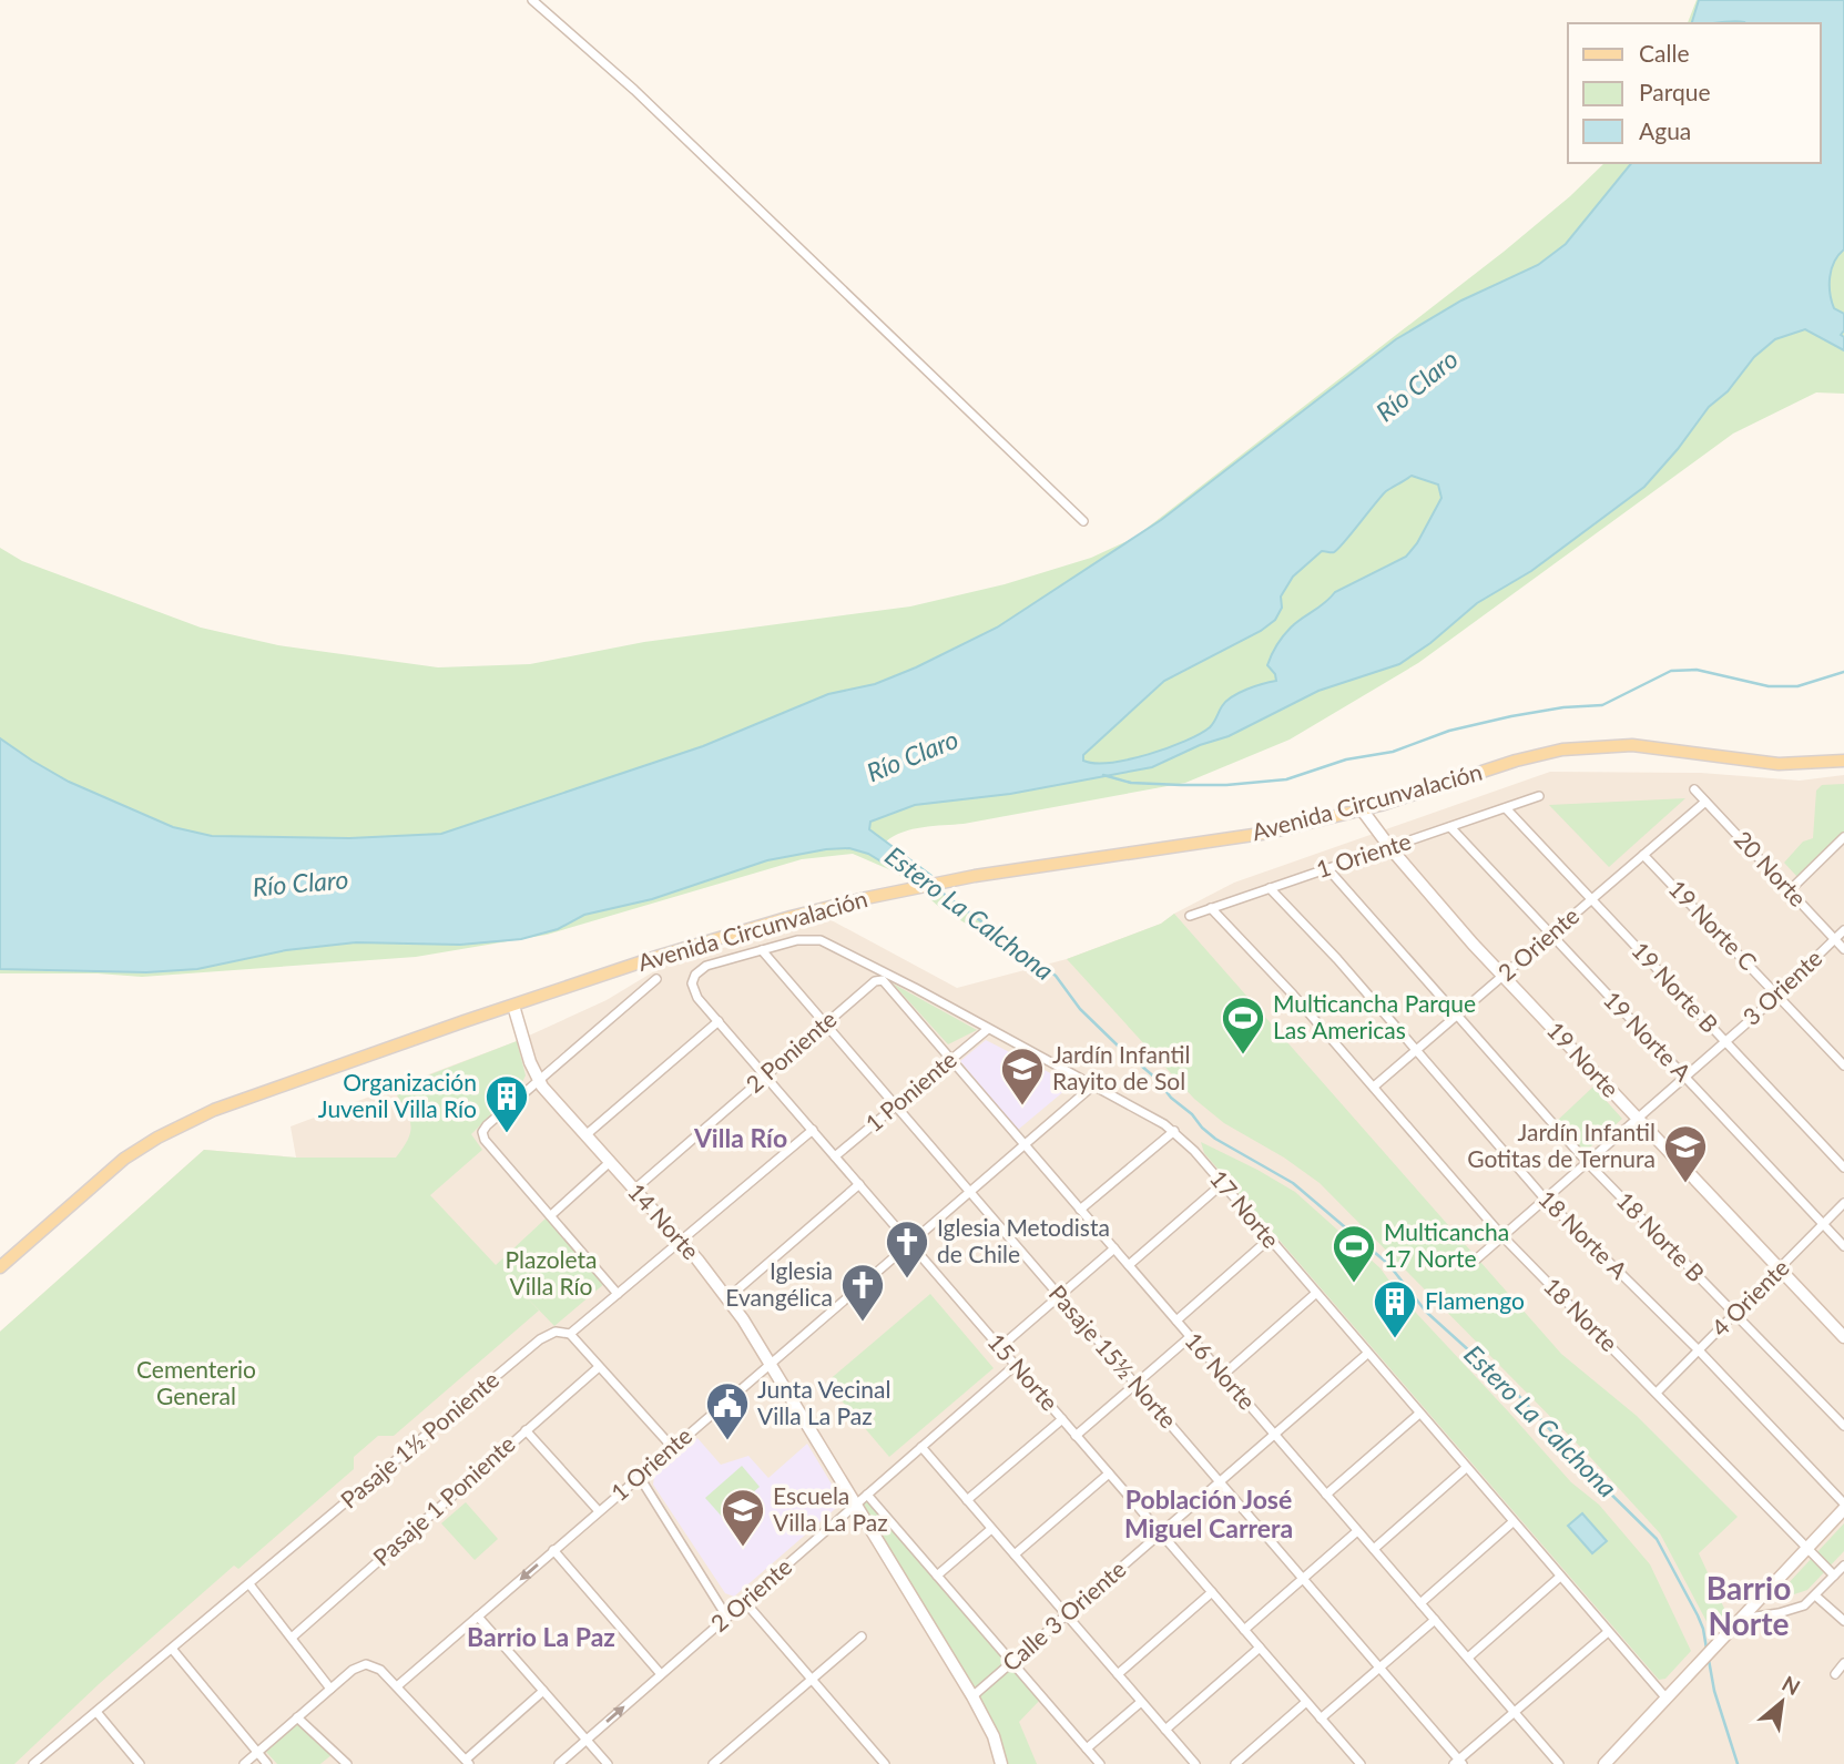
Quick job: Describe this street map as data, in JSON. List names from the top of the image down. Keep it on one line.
{"streets":{"main road":["Avenida Circunvalación"],"street":["1 Oriente","20 Norte","19 Norte C","2 Oriente","19 Norte B","3 Oriente","19 Norte A","2 Poniente","19 Norte","1 Poniente","17 Norte","14 Norte","18 Norte A","18 Norte B","4 Oriente","18 Norte","Pasaje 15½ Norte","16 Norte","15 Norte","Pasaje 1½ Poniente","Pasaje 1 Poniente","Calle 3 Oriente"]},"crossings":[["Avenida Circunvalación","19 Norte"],["Avenida Circunvalación","14 Norte"],["1 Oriente","19 Norte B"],["1 Oriente","19 Norte A"],["1 Oriente","19 Norte"],["1 Oriente","17 Norte"],["1 Oriente","14 Norte"],["1 Oriente","18 Norte A"],["1 Oriente","18 Norte B"],["1 Oriente","18 Norte"],["1 Oriente","Pasaje 15½ Norte"],["1 Oriente","16 Norte"],["1 Oriente","15 Norte"],["20 Norte","2 Oriente"],["20 Norte","3 Oriente"],["19 Norte C","2 Oriente"],["19 Norte C","3 Oriente"],["2 Oriente","19 Norte B"],["2 Oriente","19 Norte A"],["2 Oriente","19 Norte"],["2 Oriente","14 Norte"],["2 Oriente","18 Norte A"],["2 Oriente","18 Norte B"],["2 Oriente","18 Norte"],["2 Oriente","15 Norte"],["19 Norte B","3 Oriente"],["3 Oriente","19 Norte A"],["3 Oriente","19 Norte"],["3 Oriente","18 Norte A"],["3 Oriente","18 Norte B"],["3 Oriente","18 Norte"],["19 Norte A","4 Oriente"],["2 Poniente","14 Norte"],["2 Poniente","Pasaje 15½ Norte"],["2 Poniente","16 Norte"],["2 Poniente","15 Norte"],["19 Norte","4 Oriente"],["1 Poniente","17 Norte"],["1 Poniente","Pasaje 15½ Norte"],["1 Poniente","16 Norte"],["1 Poniente","15 Norte"],["17 Norte","Pasaje 15½ Norte"],["17 Norte","15 Norte"],["17 Norte","Calle 3 Oriente"],["14 Norte","Pasaje 1½ Poniente"],["14 Norte","Calle 3 Oriente"],["18 Norte A","4 Oriente"],["18 Norte B","4 Oriente"],["4 Oriente","18 Norte"],["Pasaje 15½ Norte","Calle 3 Oriente"],["16 Norte","Calle 3 Oriente"],["15 Norte","Pasaje 1½ Poniente"],["15 Norte","Calle 3 Oriente"]],"districts":["Villa Río","Población José Miguel Carrera","Barrio Norte","Barrio La Paz"],"water":["Río Claro","Estero La Calchona"],"parks":["Plazoleta Villa Río","Cementerio General"],"places":{"sports":["Multicancha Parque Las Americas","Multicancha 17 Norte"],"school or university":["Jardín Infantil Rayito de Sol","Jardín Infantil Gotitas de Ternura","Escuela Villa La Paz"],"building":["Organización Juvenil Villa Río","Flamengo"],"church":["Iglesia Metodista de Chile","Iglesia Evangélica"],"public building":["Junta Vecinal Villa La Paz"]},"legend":["Calle","Parque","Agua"],"north":"top right"}
